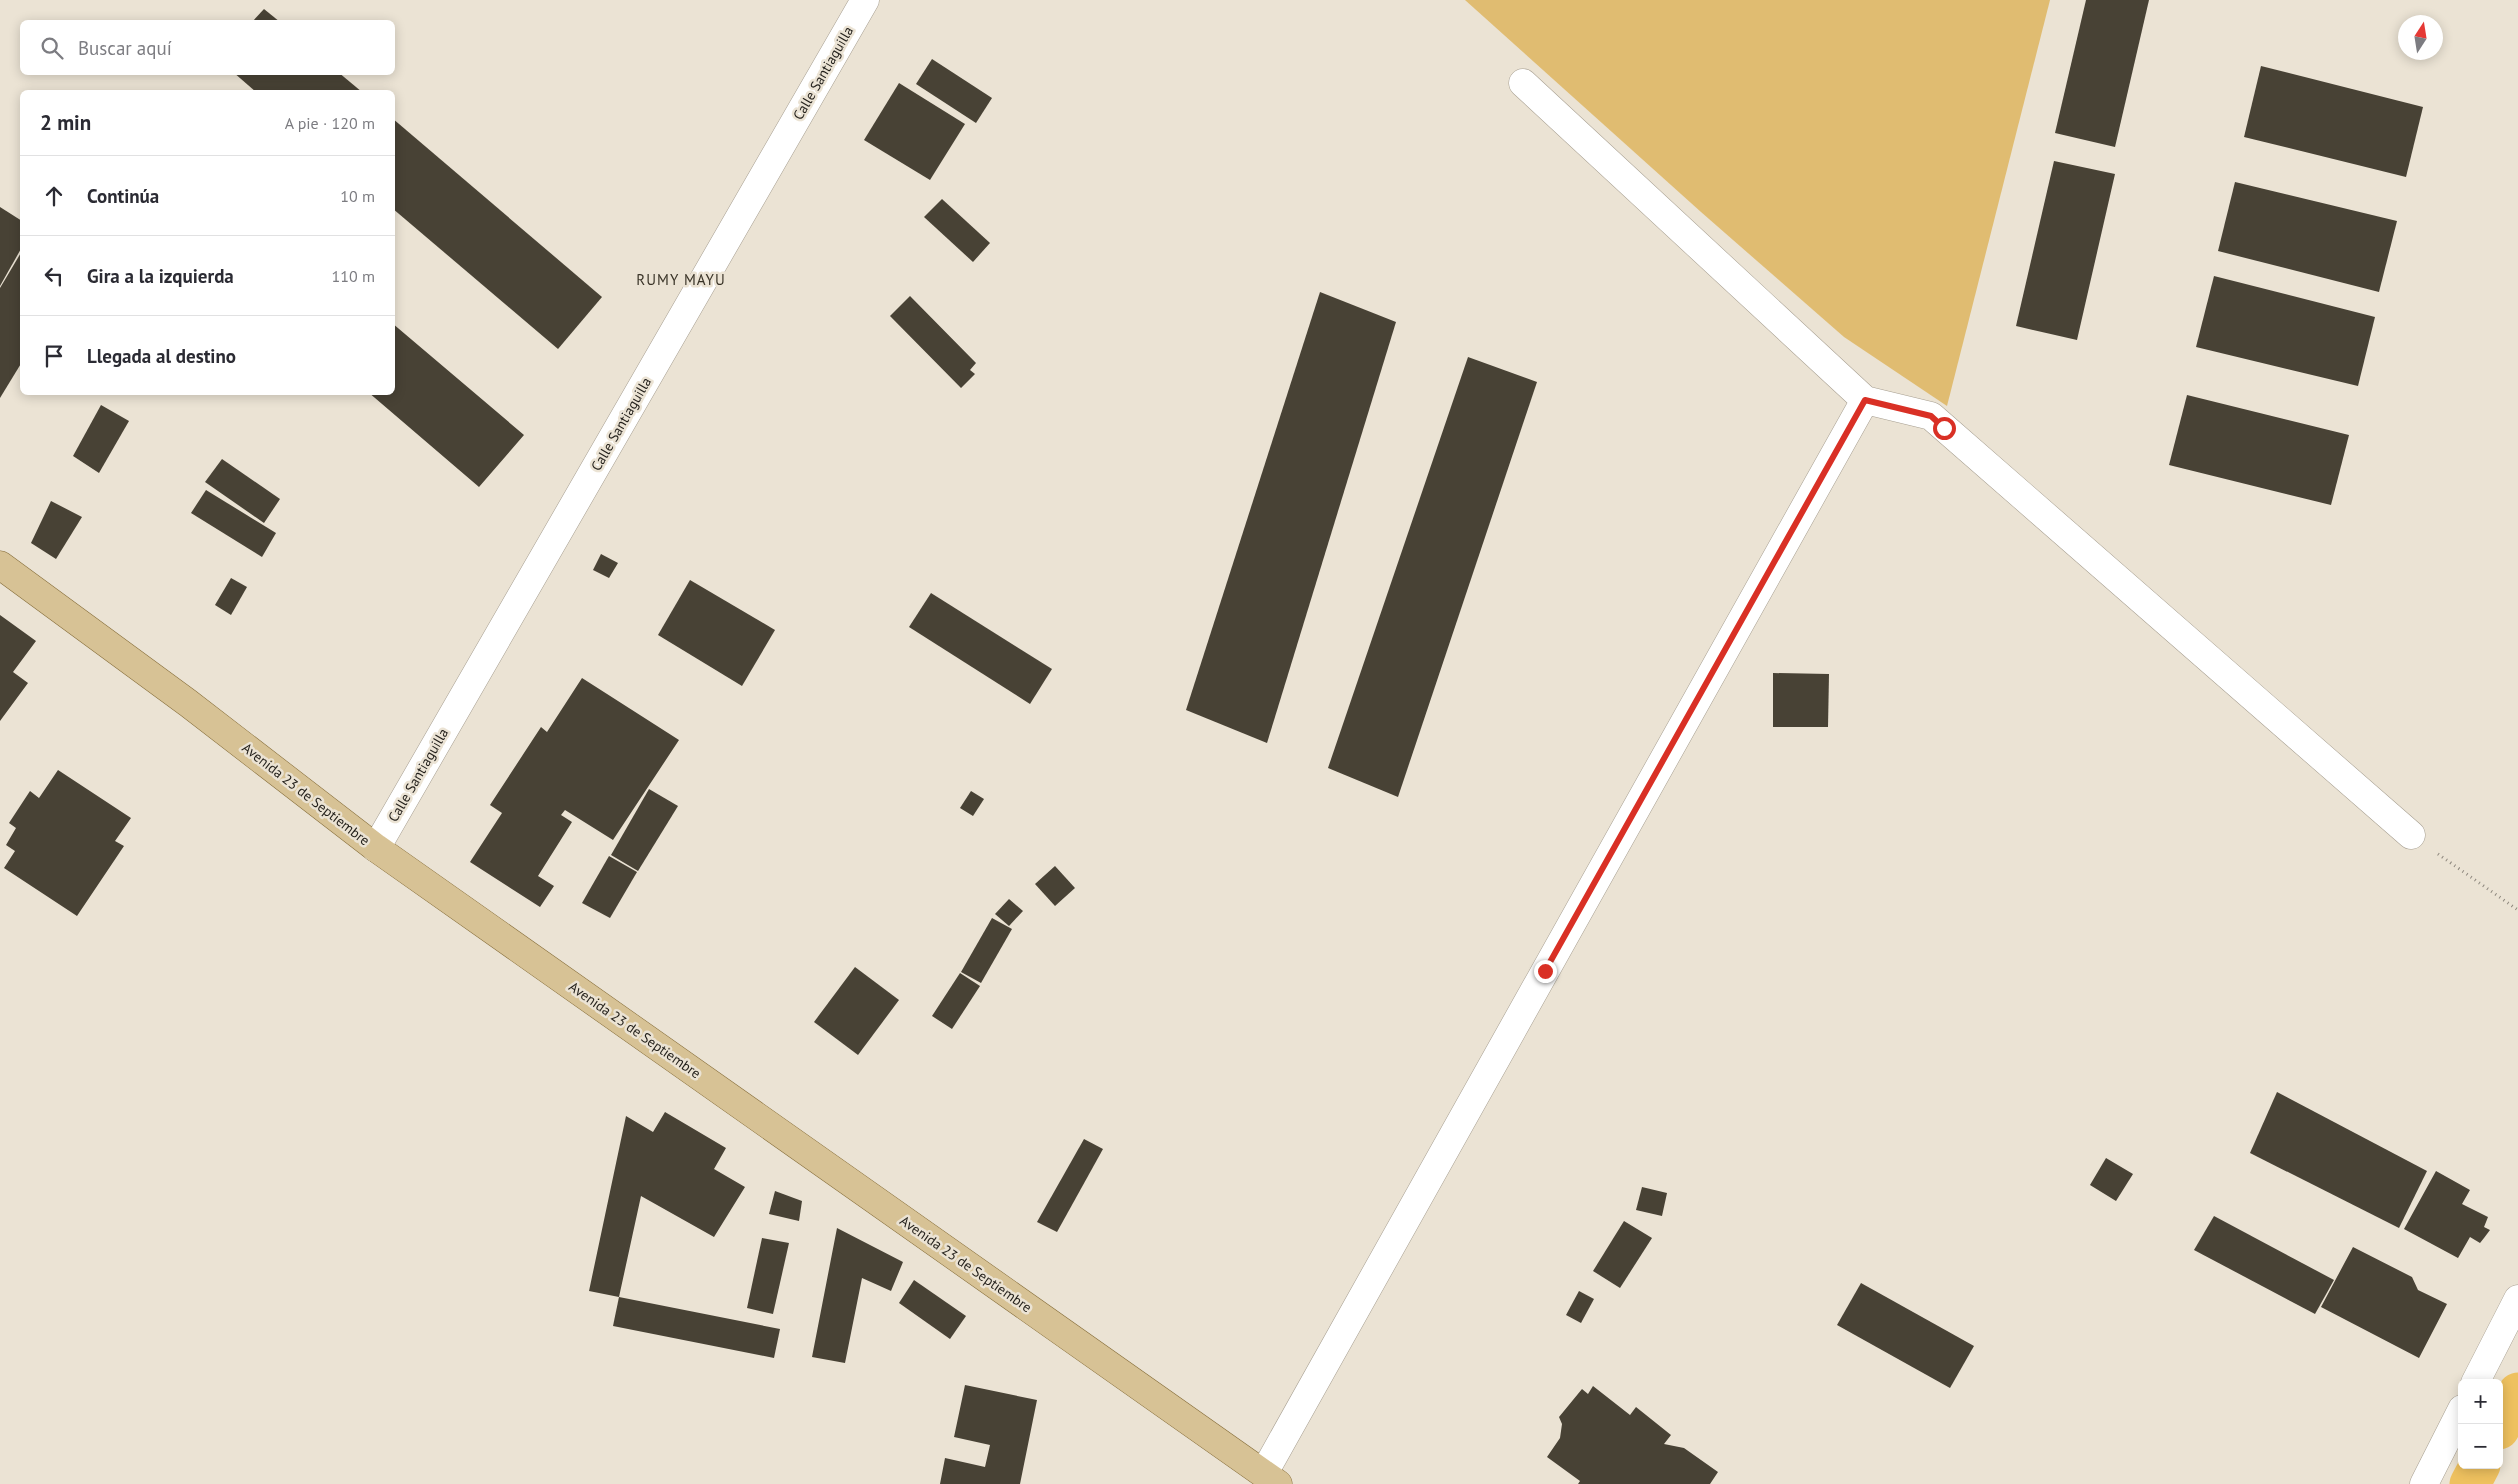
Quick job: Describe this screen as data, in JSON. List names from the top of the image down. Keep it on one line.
{"streets":{"main road":["Avenida 23 de Septiembre"],"street":["Calle Santiaguilla"]},"crossings":[["Calle Santiaguilla","Avenida 23 de Septiembre"]],"districts":["RUMY MAYU"],"north":"top","page":{"search":"Buscar aquí","heading":["2 min","A pie · 120 m"],"list":[["Continúa","10 m"],["Gira a la izquierda","110 m"],"Llegada al destino"],"map_buttons":["+","−"]}}
